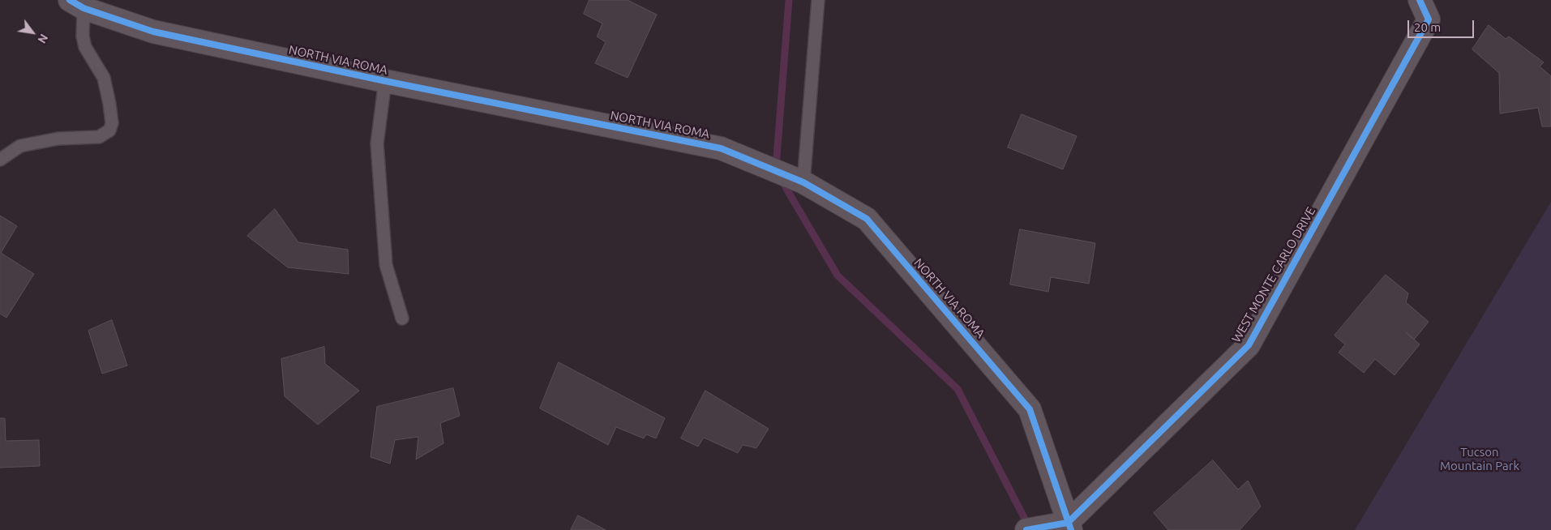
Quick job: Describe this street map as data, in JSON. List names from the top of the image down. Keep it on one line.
{"streets":{"street":["NORTH VIA ROMA","WEST MONTE CARLO DRIVE"]},"crossings":[["NORTH VIA ROMA","WEST MONTE CARLO DRIVE"]],"parks":["Tucson Mountain Park"],"scale_bar":"20 m","north":"bottom right"}
